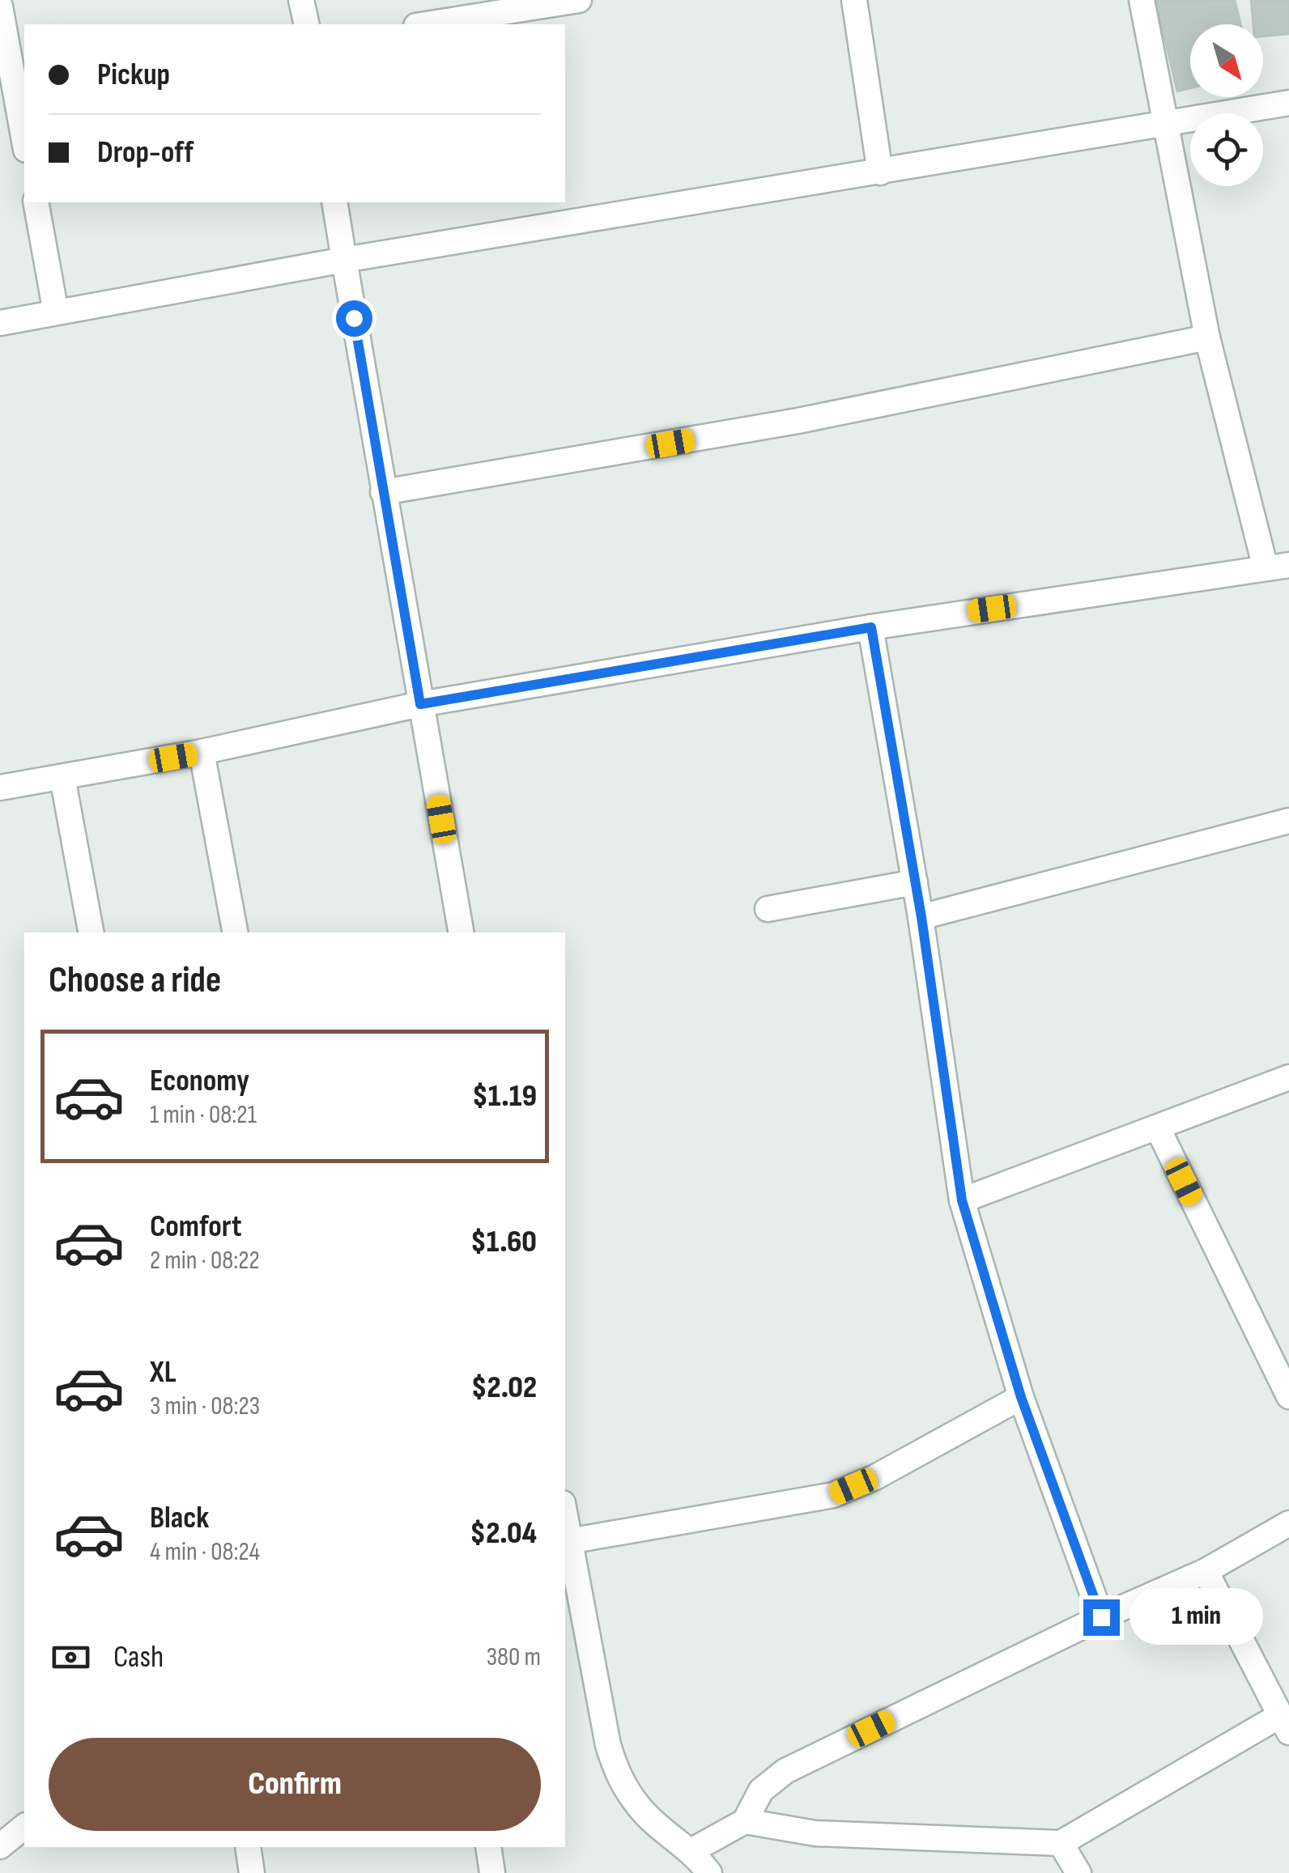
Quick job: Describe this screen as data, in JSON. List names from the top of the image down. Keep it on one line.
{"north":"bottom right","page":{"banner":["Pickup","Drop-off"],"heading":"Choose a ride","list":[{"name":"Economy","note":"1 min · 08:21","value":"$1.19"},{"name":"Comfort","note":"2 min · 08:22","value":"$1.60"},{"name":"XL","note":"3 min · 08:23","value":"$2.02"},{"name":"Black","note":"4 min · 08:24","value":"$2.04"}],"bubble":"1 min","pay":["Cash","380 m"],"buttons":"Confirm"}}
